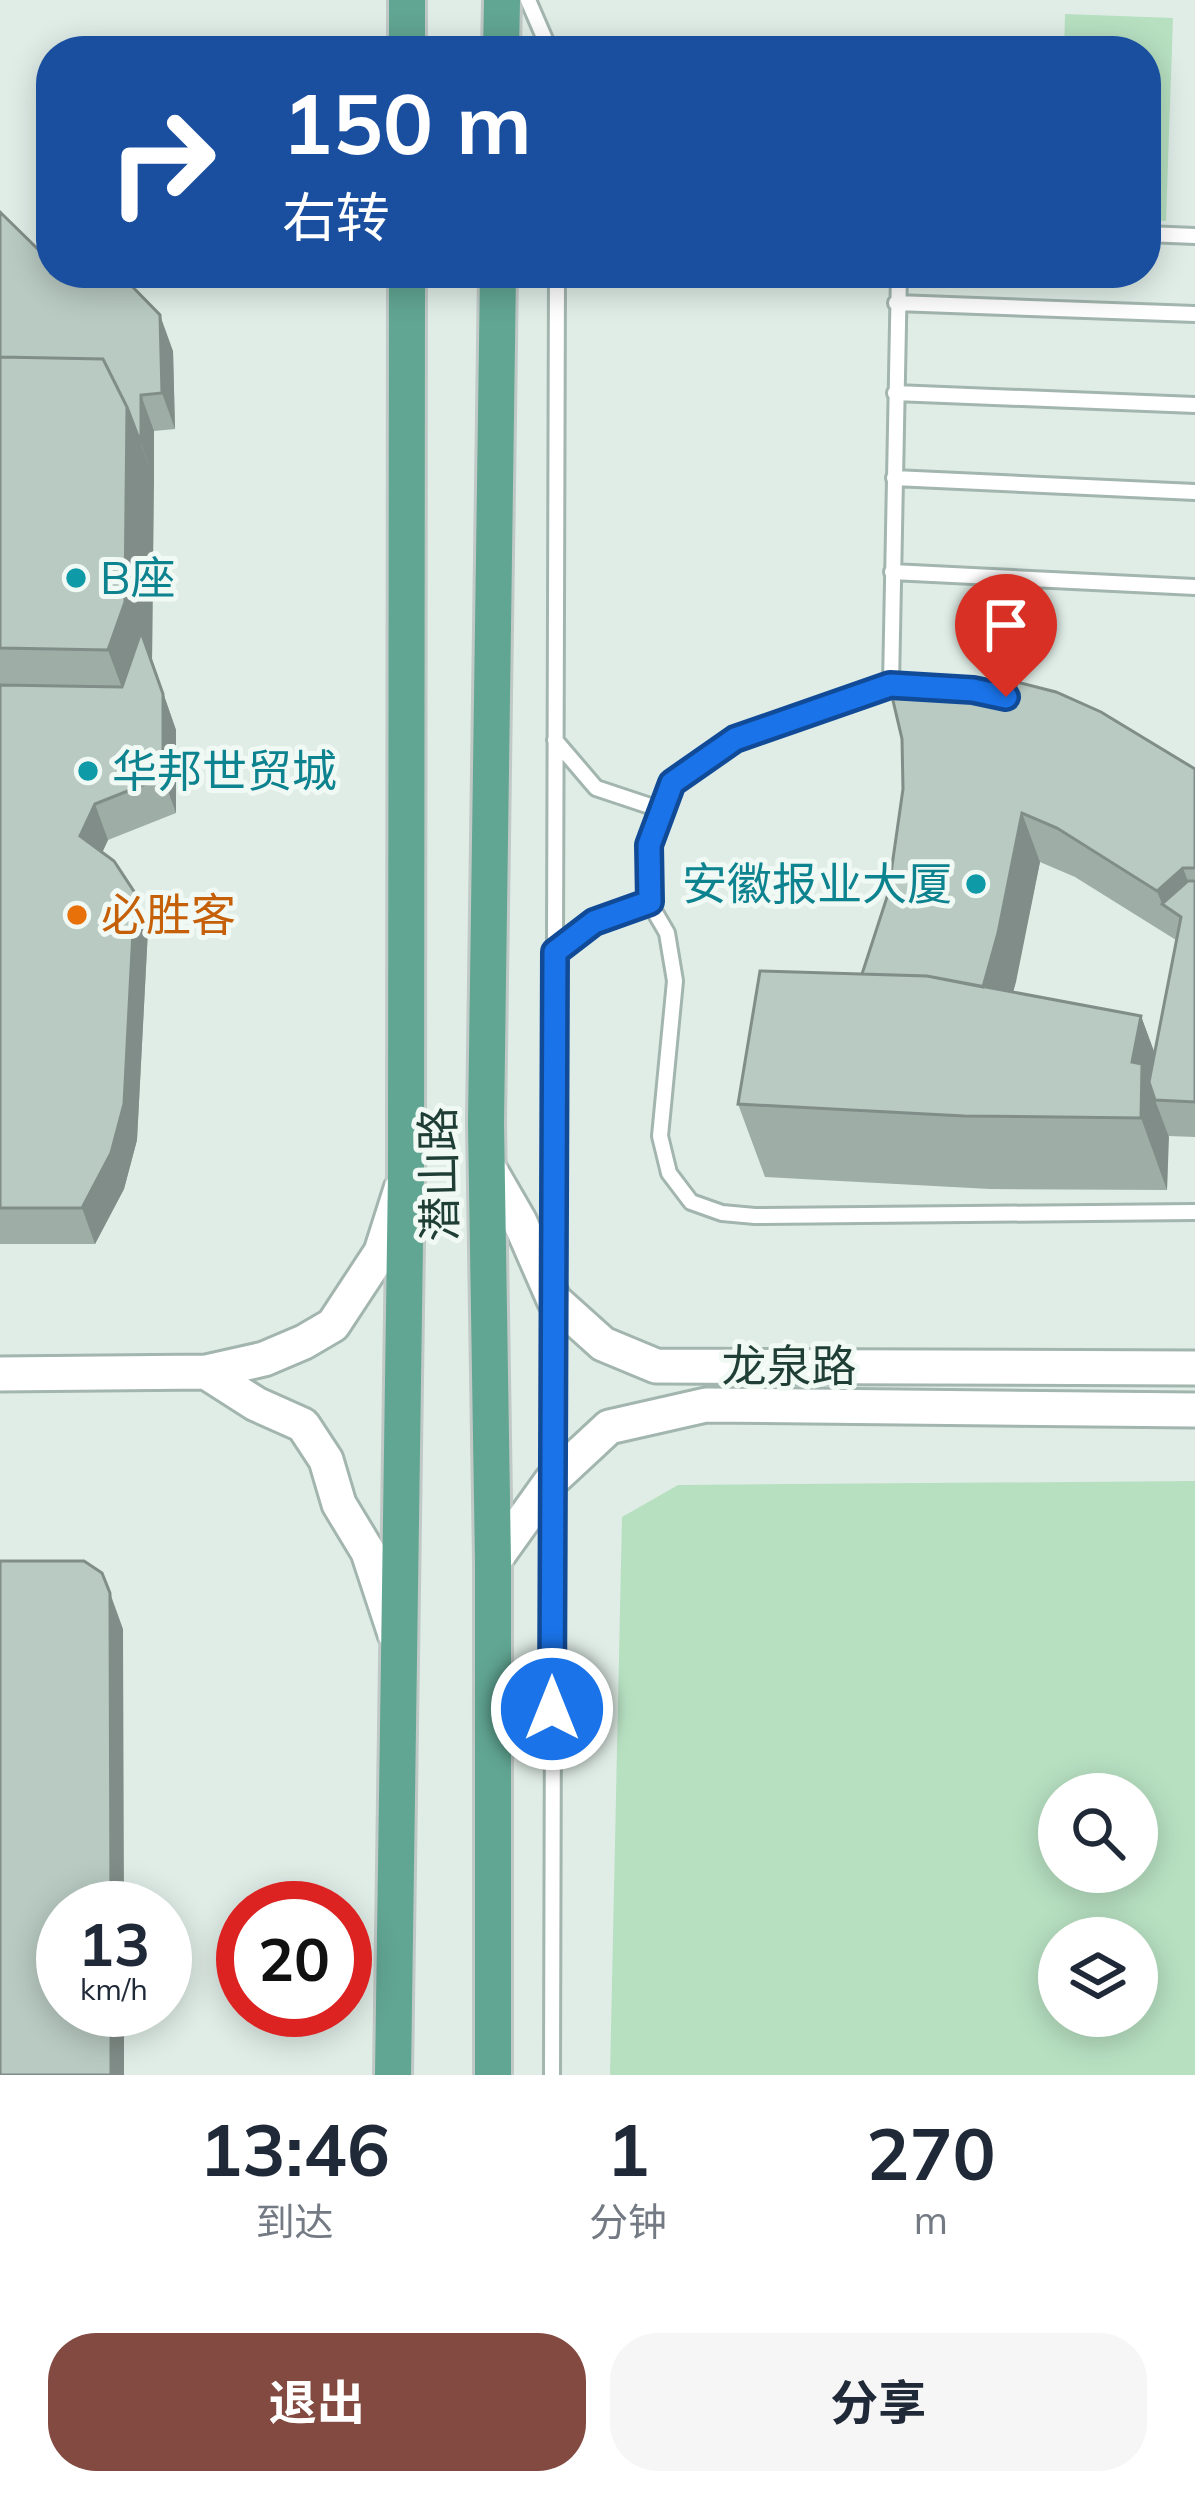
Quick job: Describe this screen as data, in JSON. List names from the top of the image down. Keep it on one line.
{"streets":{"main road":["潜山路"],"street":["龙泉路"]},"crossings":[["潜山路","龙泉路"]],"places":["B座","华邦世贸城","安徽报业大厦","必胜客"],"page":{"turn":["150 m","右转"],"speed":"13 km/h","limit":"20","eta":["13:46","到达","1","分钟","270","m"],"buttons":["退出","分享"]}}
